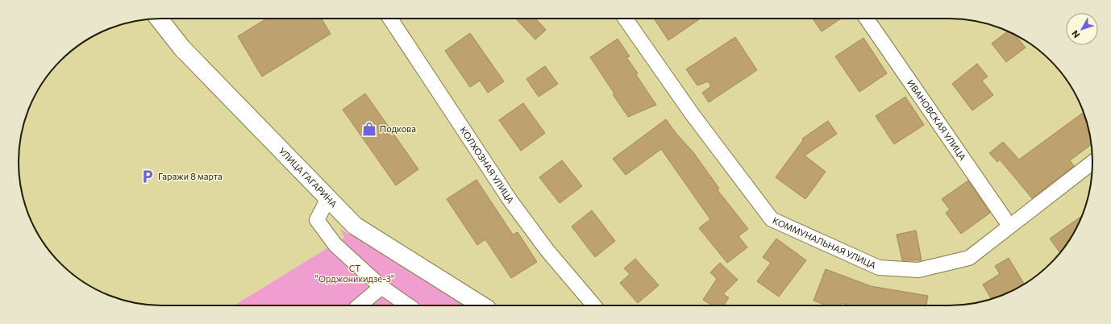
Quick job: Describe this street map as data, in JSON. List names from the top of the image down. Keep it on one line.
{"streets":{"main road":["УЛИЦА ГАГАРИНА"],"street":["ИВАНОВСКАЯ УЛИЦА","КОЛХОЗНАЯ УЛИЦА","КОММУНАЛЬНАЯ УЛИЦА"]},"crossings":[["ИВАНОВСКАЯ УЛИЦА","КОММУНАЛЬНАЯ УЛИЦА"]],"parks":["СТ \"Орджоникидзе-3\""],"places":{"shop":["Подкова"],"parking":["Гаражи 8 марта"]},"north":"bottom left"}
